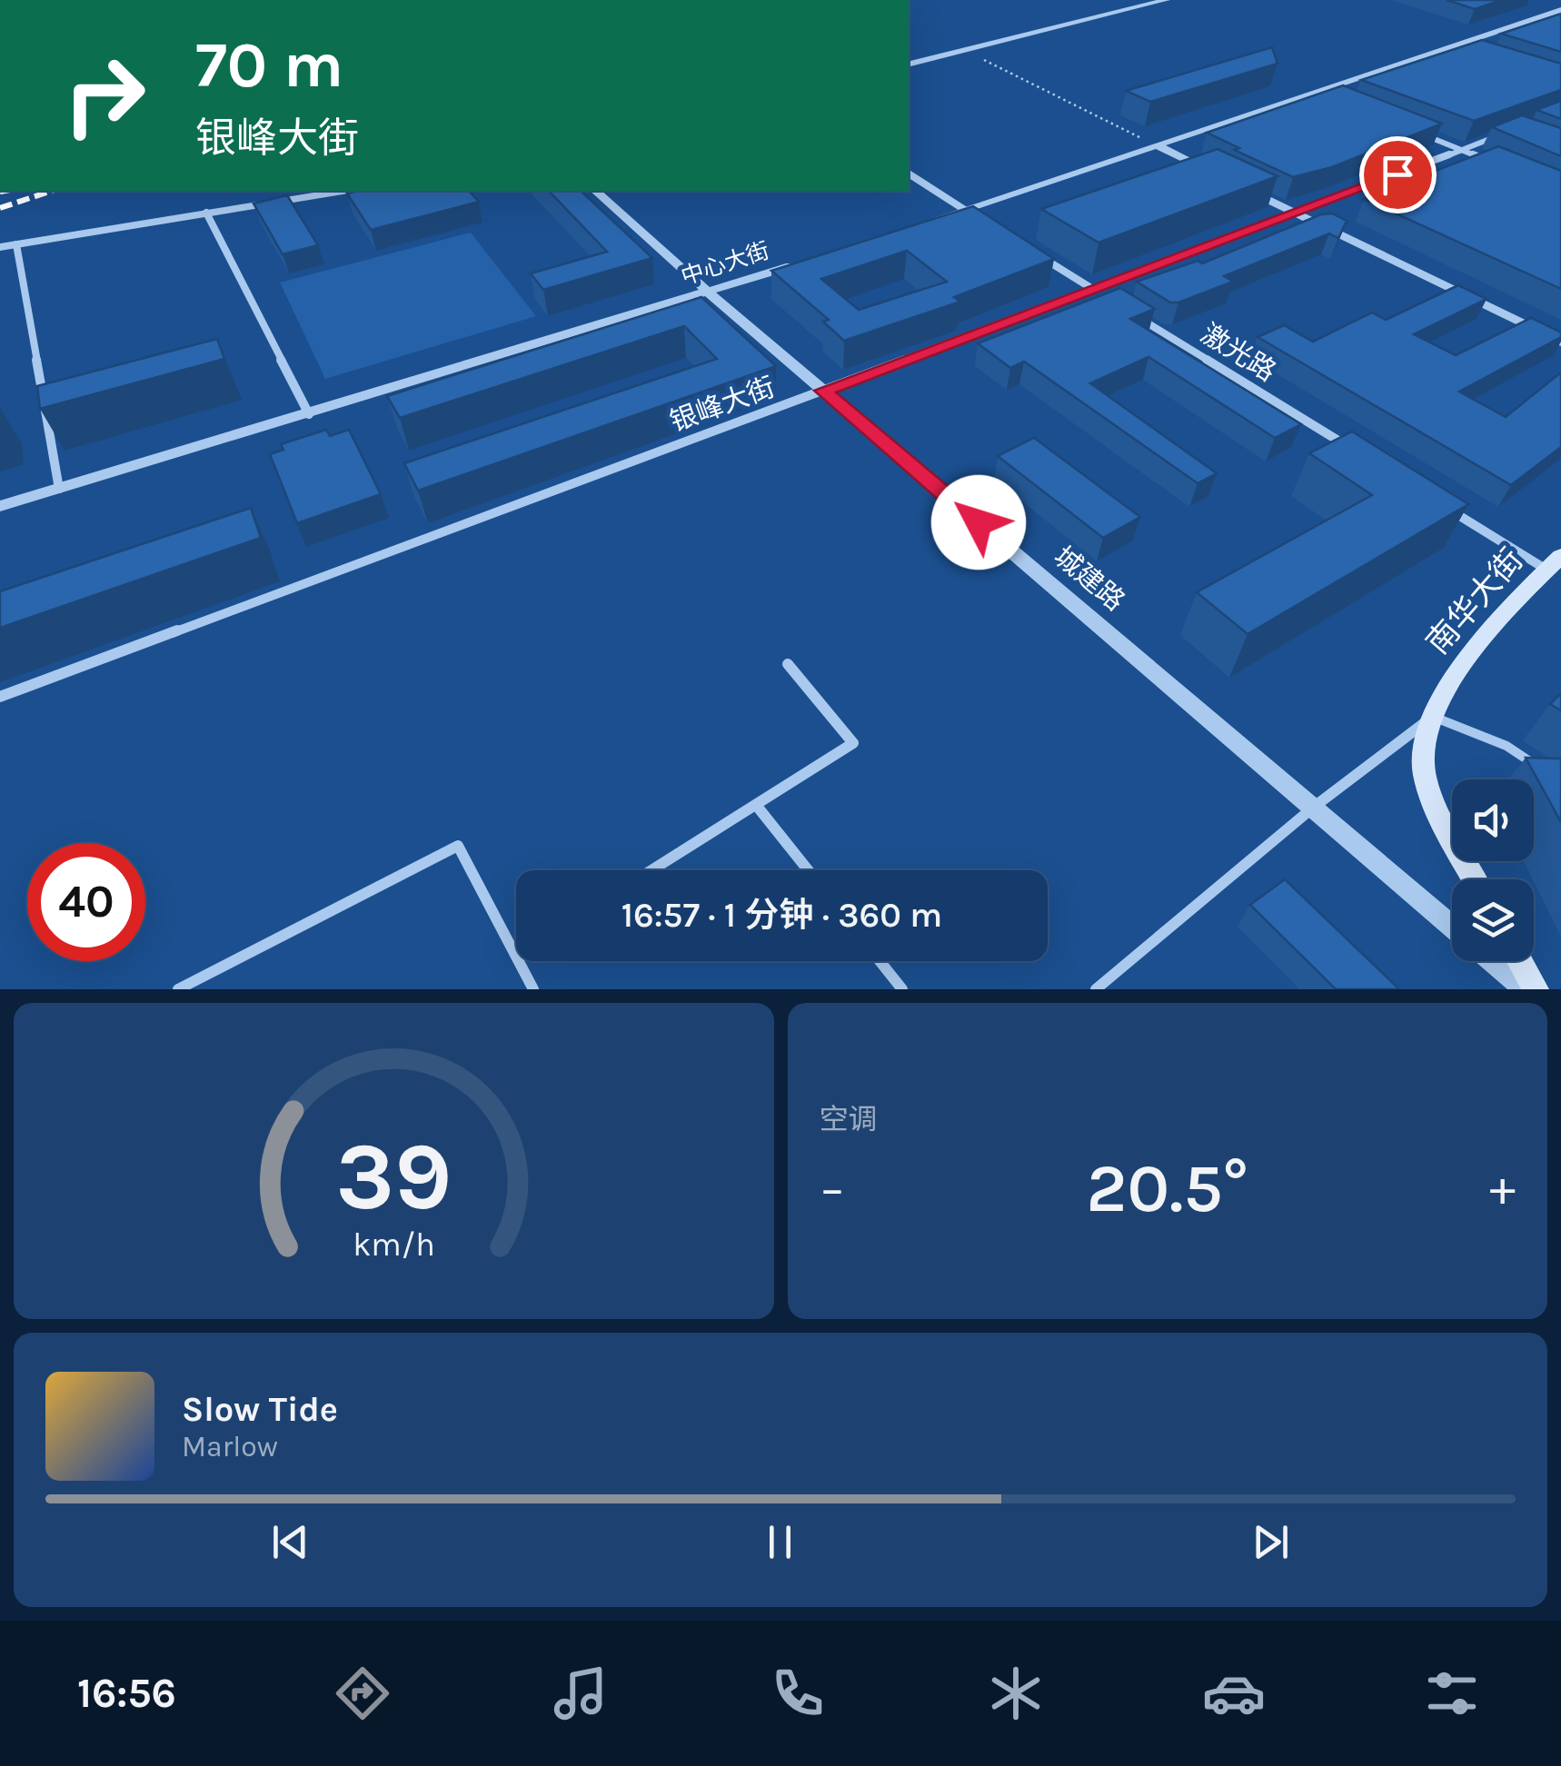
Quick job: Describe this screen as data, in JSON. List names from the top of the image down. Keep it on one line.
{"streets":{"main road":["南华大街"],"street":["中心大街","激光路","银峰大街","城建路"]},"crossings":[["中心大街","城建路"],["银峰大街","城建路"]],"page":{"turn":["70 m","银峰大街"],"limit":"40","trip":"16:57 · 1 分钟 · 360 m","tile":"空调","heat":["−","20.5°","+"],"song":["Slow Tide","Marlow"],"tabs":"16:56","gauge":["39","km/h"]}}
